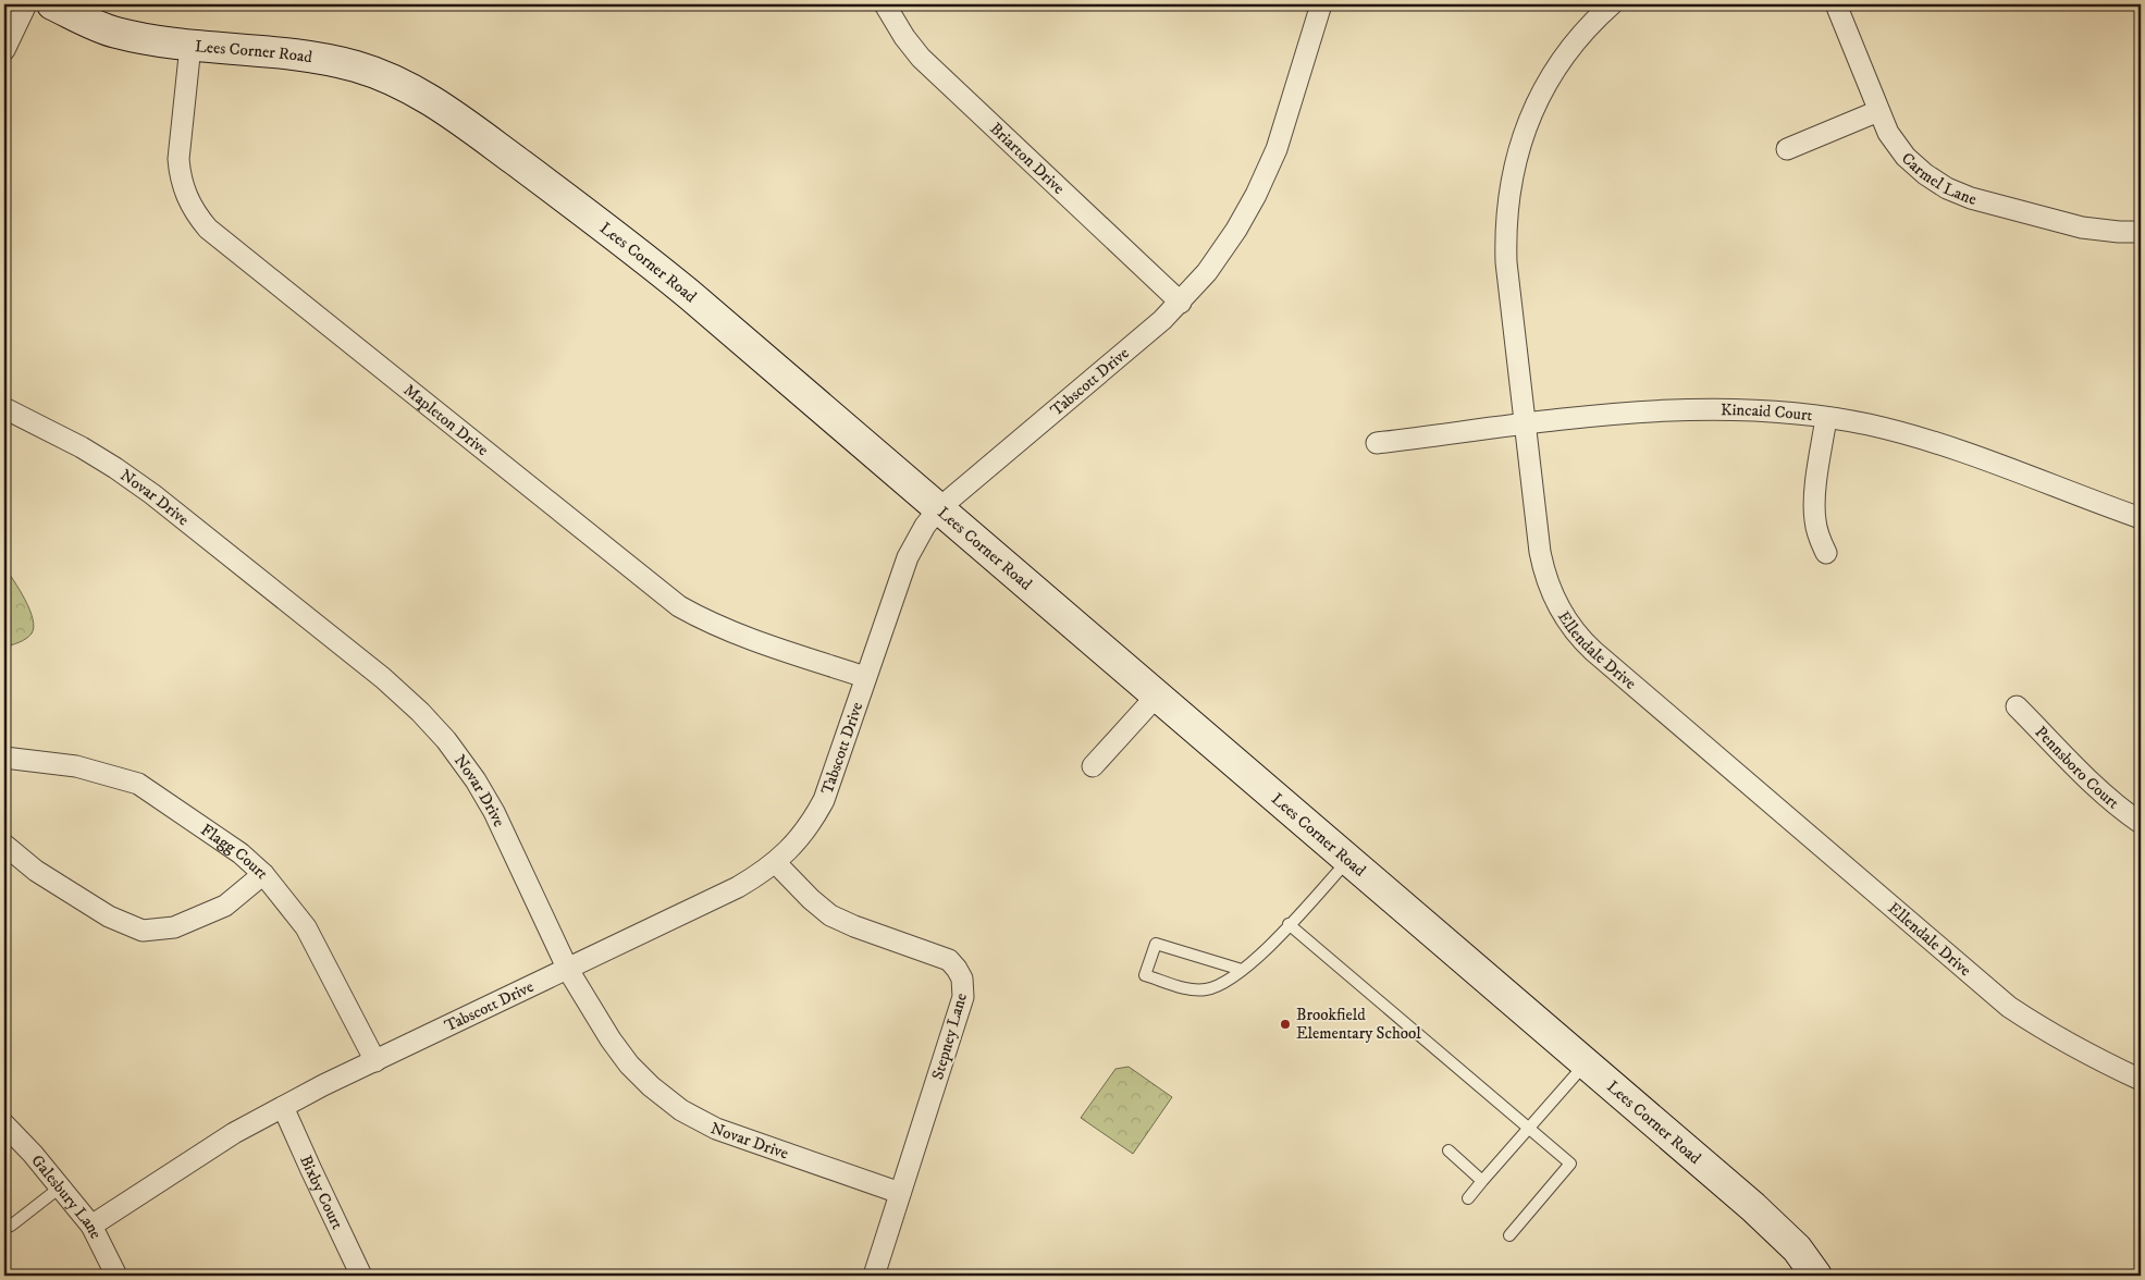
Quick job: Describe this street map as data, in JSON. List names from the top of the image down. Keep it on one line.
{"streets":{"street":["Lees Corner Road","Briarton Drive","Carmel Lane","Tabscott Drive","Kincaid Court","Mapleton Drive","Novar Drive","Ellendale Drive","Pennsboro Court","Flagg Court","Stepney Lane","Bixby Court","Galesbury Lane"]},"crossings":[["Lees Corner Road","Tabscott Drive"],["Lees Corner Road","Mapleton Drive"],["Briarton Drive","Tabscott Drive"],["Tabscott Drive","Mapleton Drive"],["Tabscott Drive","Novar Drive"],["Tabscott Drive","Flagg Court"],["Tabscott Drive","Stepney Lane"],["Tabscott Drive","Bixby Court"],["Tabscott Drive","Galesbury Lane"],["Kincaid Court","Ellendale Drive"],["Novar Drive","Stepney Lane"]],"places":["Brookfield Elementary School"]}
